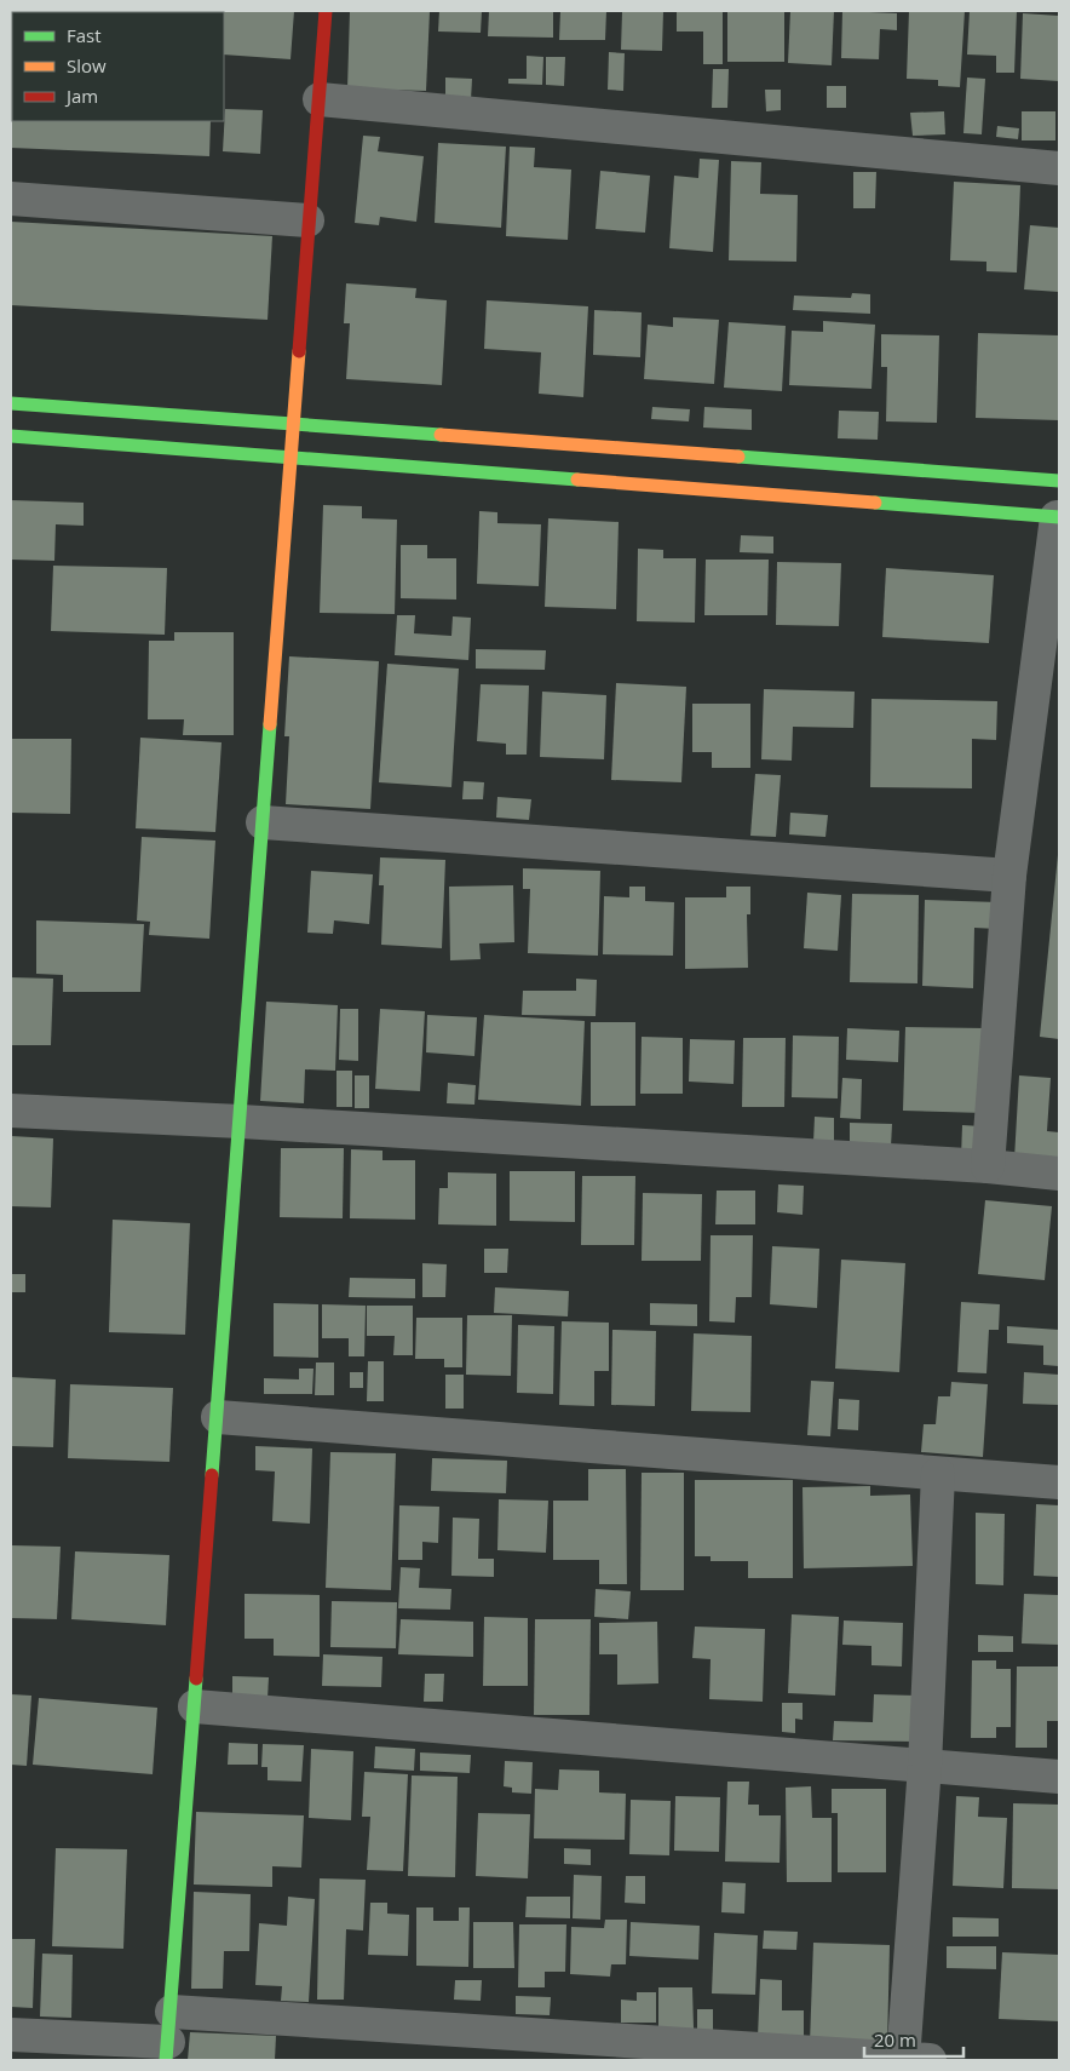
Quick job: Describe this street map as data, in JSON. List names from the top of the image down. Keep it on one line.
{"legend":["Fast","Slow","Jam"],"scale_bar":"20 m"}
